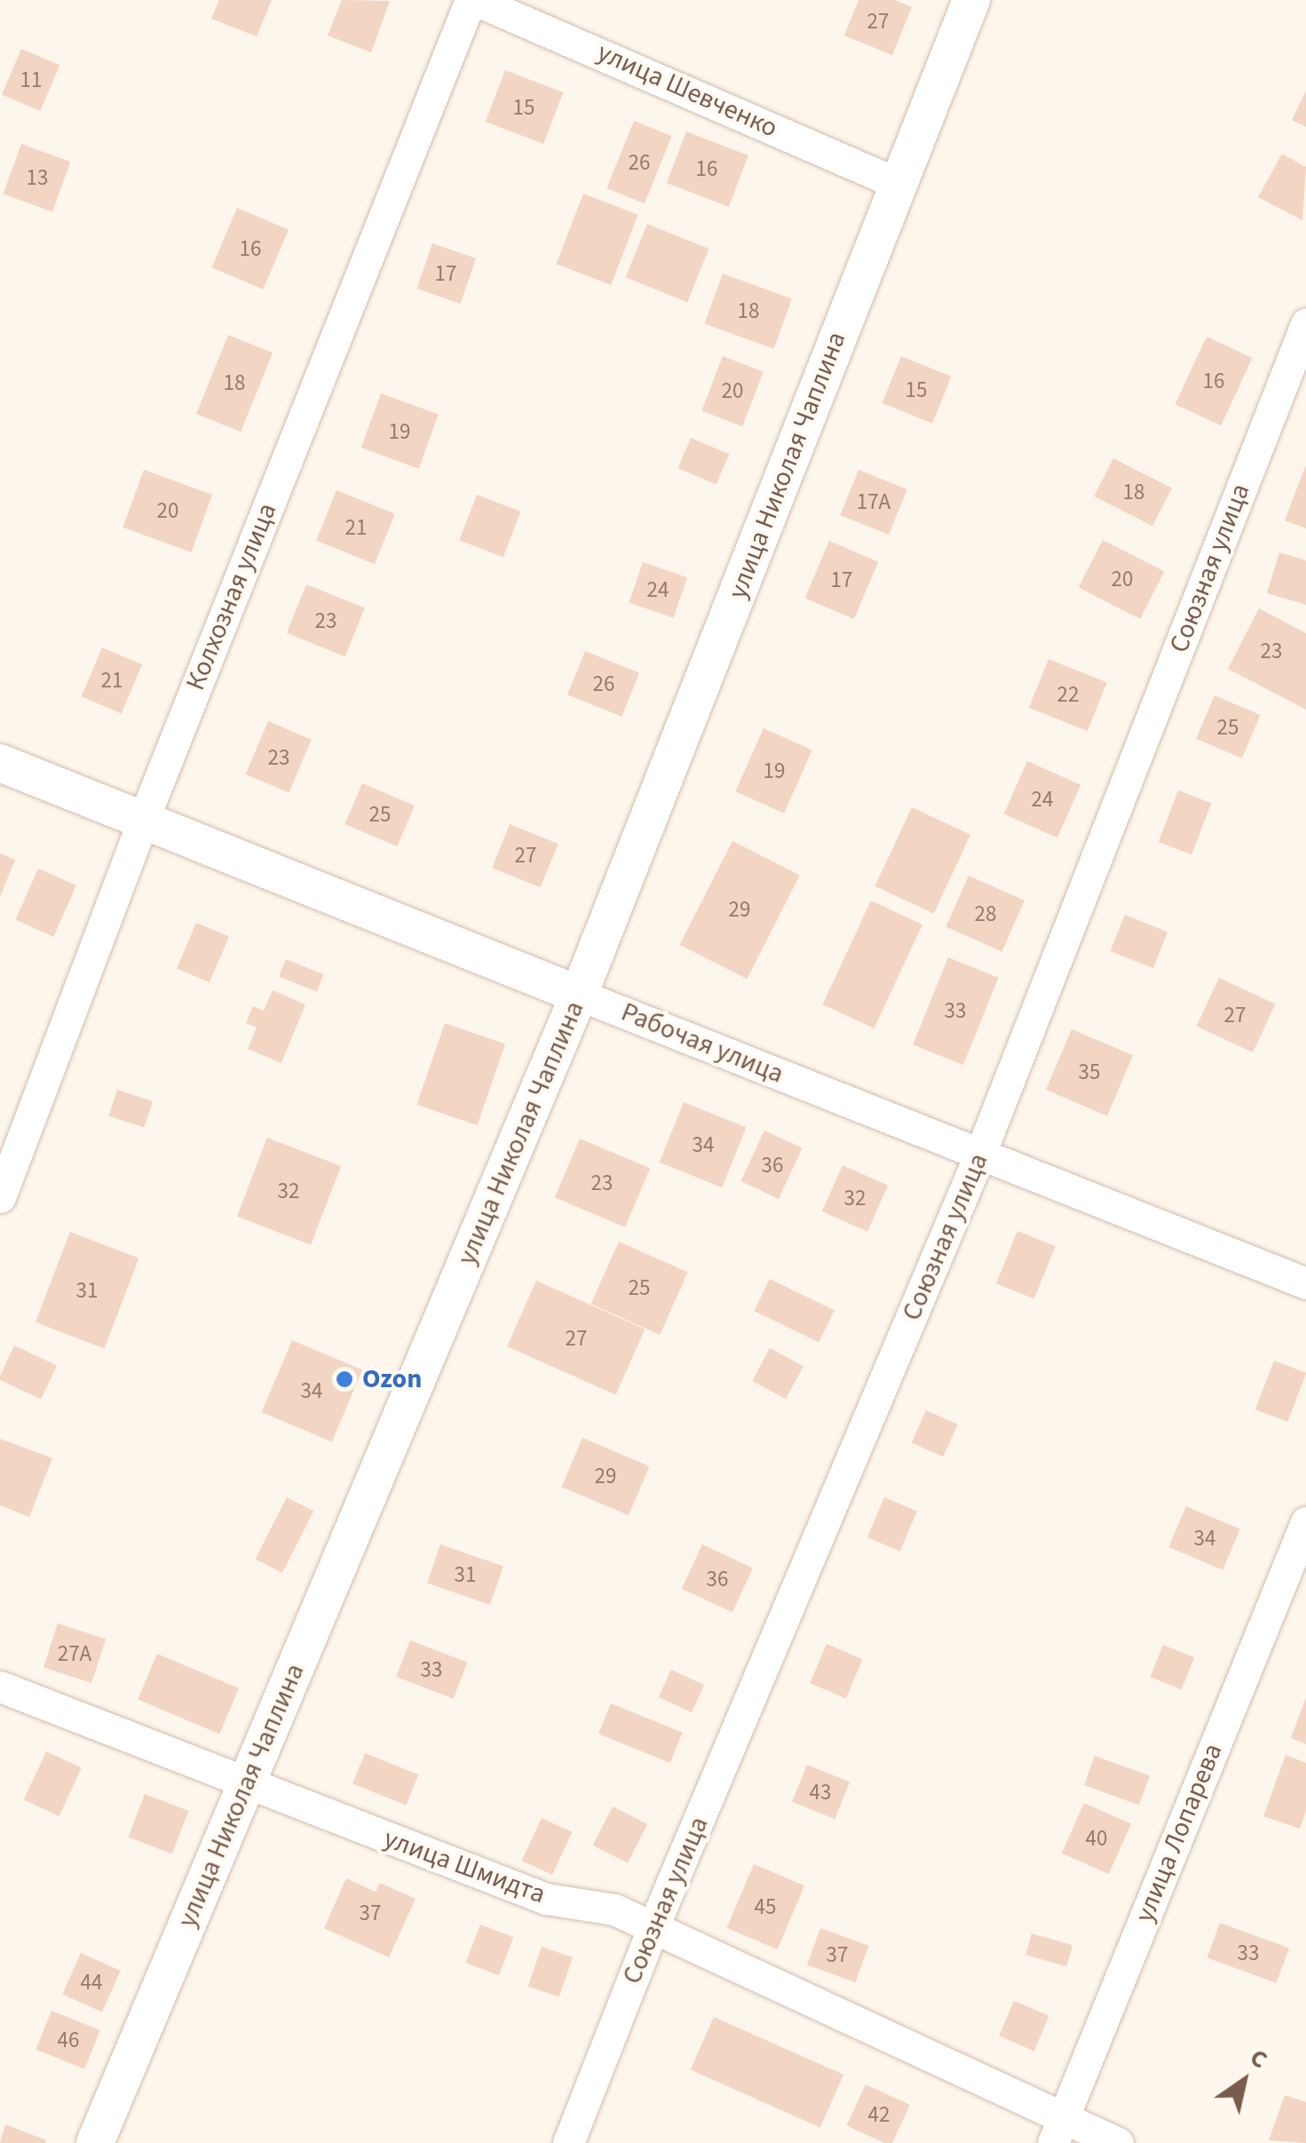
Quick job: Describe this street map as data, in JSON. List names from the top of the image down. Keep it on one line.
{"streets":{"street":["улица Шевченко","улица Николая Чаплина","Союзная улица","Колхозная улица","Рабочая улица","улица Лопарева","улица Шмидта"]},"crossings":[["улица Шевченко","улица Николая Чаплина"],["улица Шевченко","Колхозная улица"],["улица Николая Чаплина","Рабочая улица"],["улица Николая Чаплина","улица Шмидта"],["Союзная улица","Рабочая улица"],["Союзная улица","улица Шмидта"],["Колхозная улица","Рабочая улица"],["улица Лопарева","улица Шмидта"]],"places":["Ozon"],"house_numbers":["27","11","15","26","16","13","16","17","18","16","18","15","20","19","18","17А","20","21","20","17","24","23","23","21","26","22","25","23","19","24","25","27","29","28","33","27","35","34","36","23","32","32","25","31","27","34","29","34","31","36","27А","33","43","40","45","37","33","37","44","46","42"],"north":"top right"}
